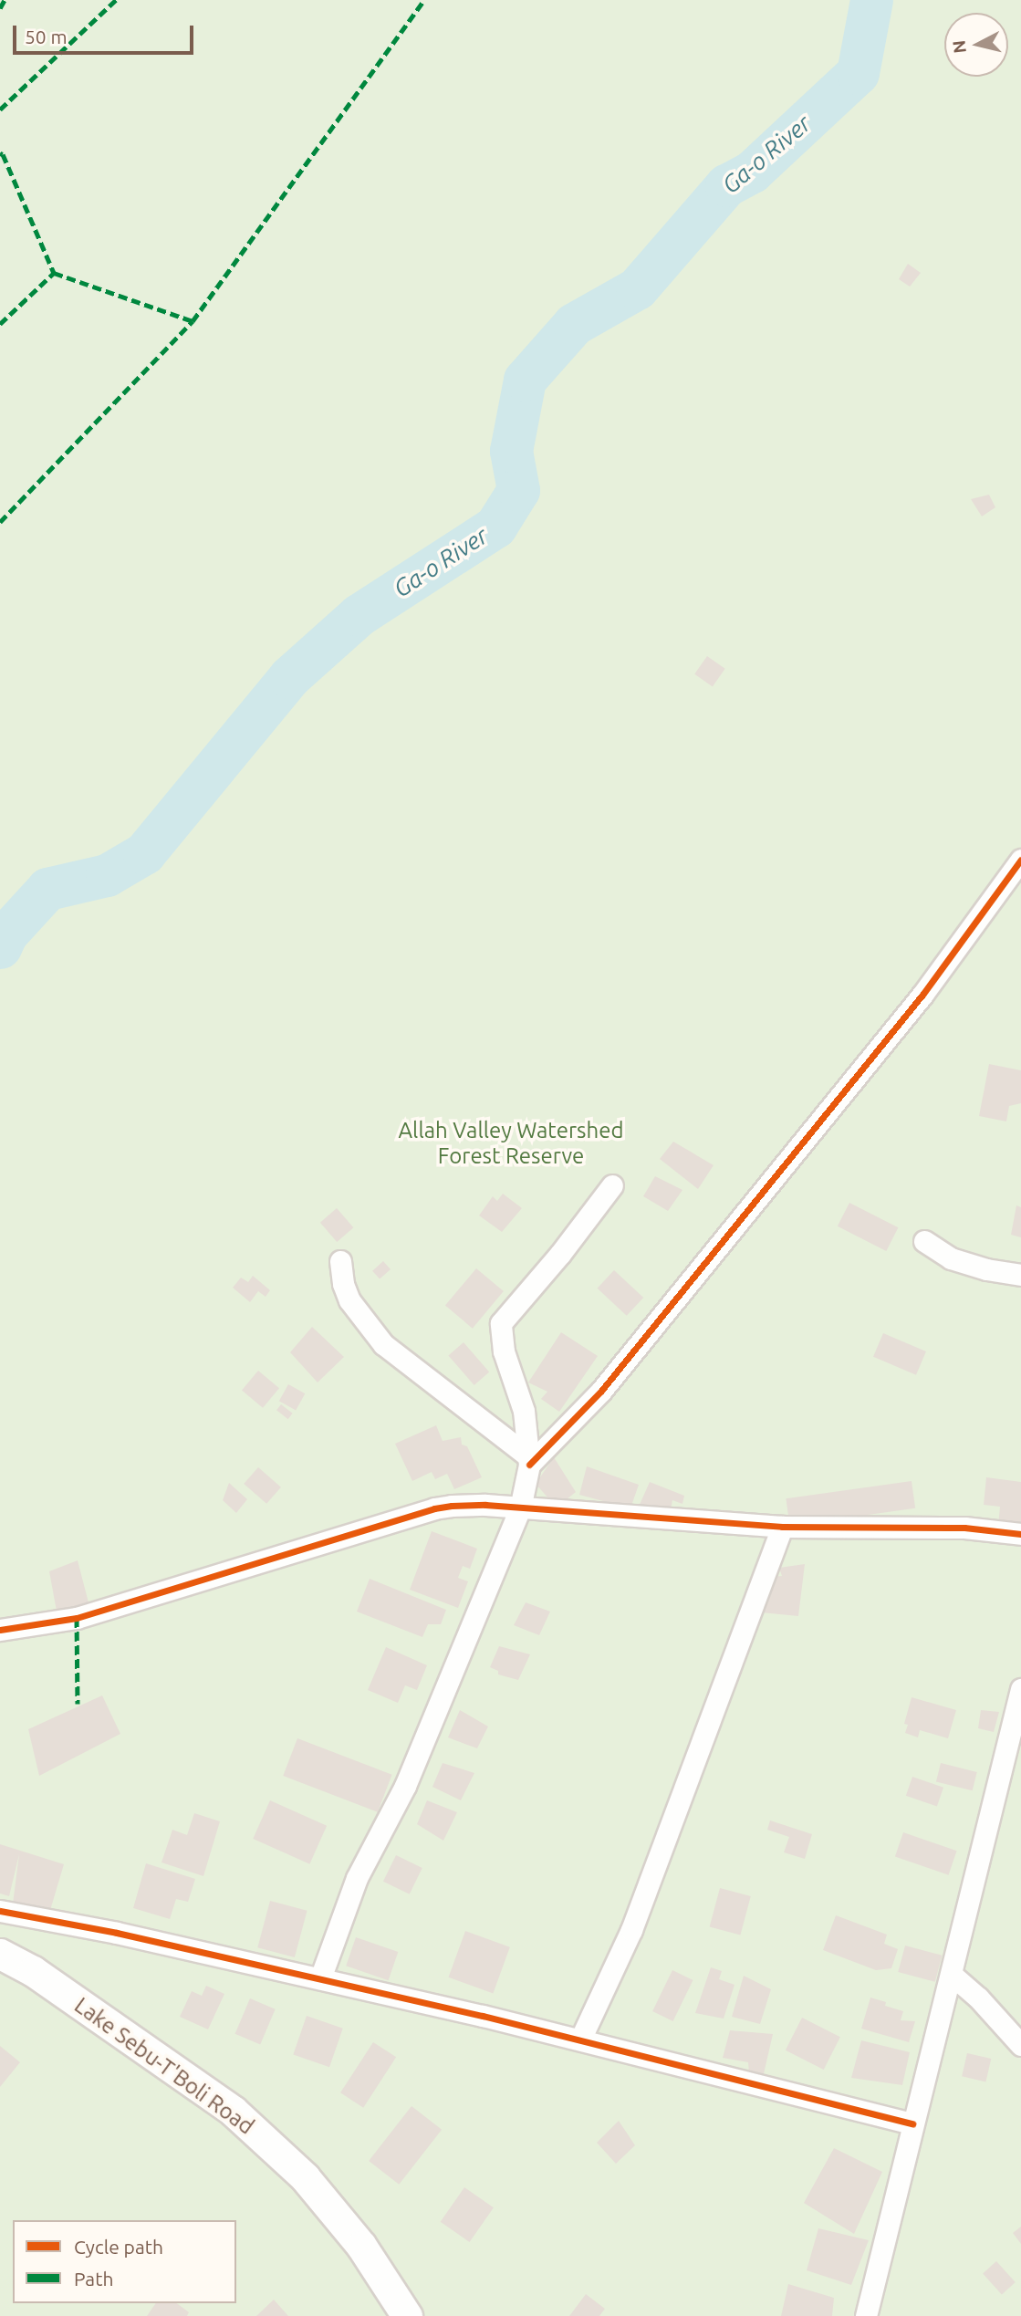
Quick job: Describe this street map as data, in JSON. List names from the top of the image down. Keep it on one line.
{"streets":{"main road":["Lake Sebu-T'Boli Road"]},"water":["Ga-o River"],"parks":["Allah Valley Watershed Forest Reserve"],"legend":["Cycle path","Path"],"scale_bar":"50 m","north":"left"}
